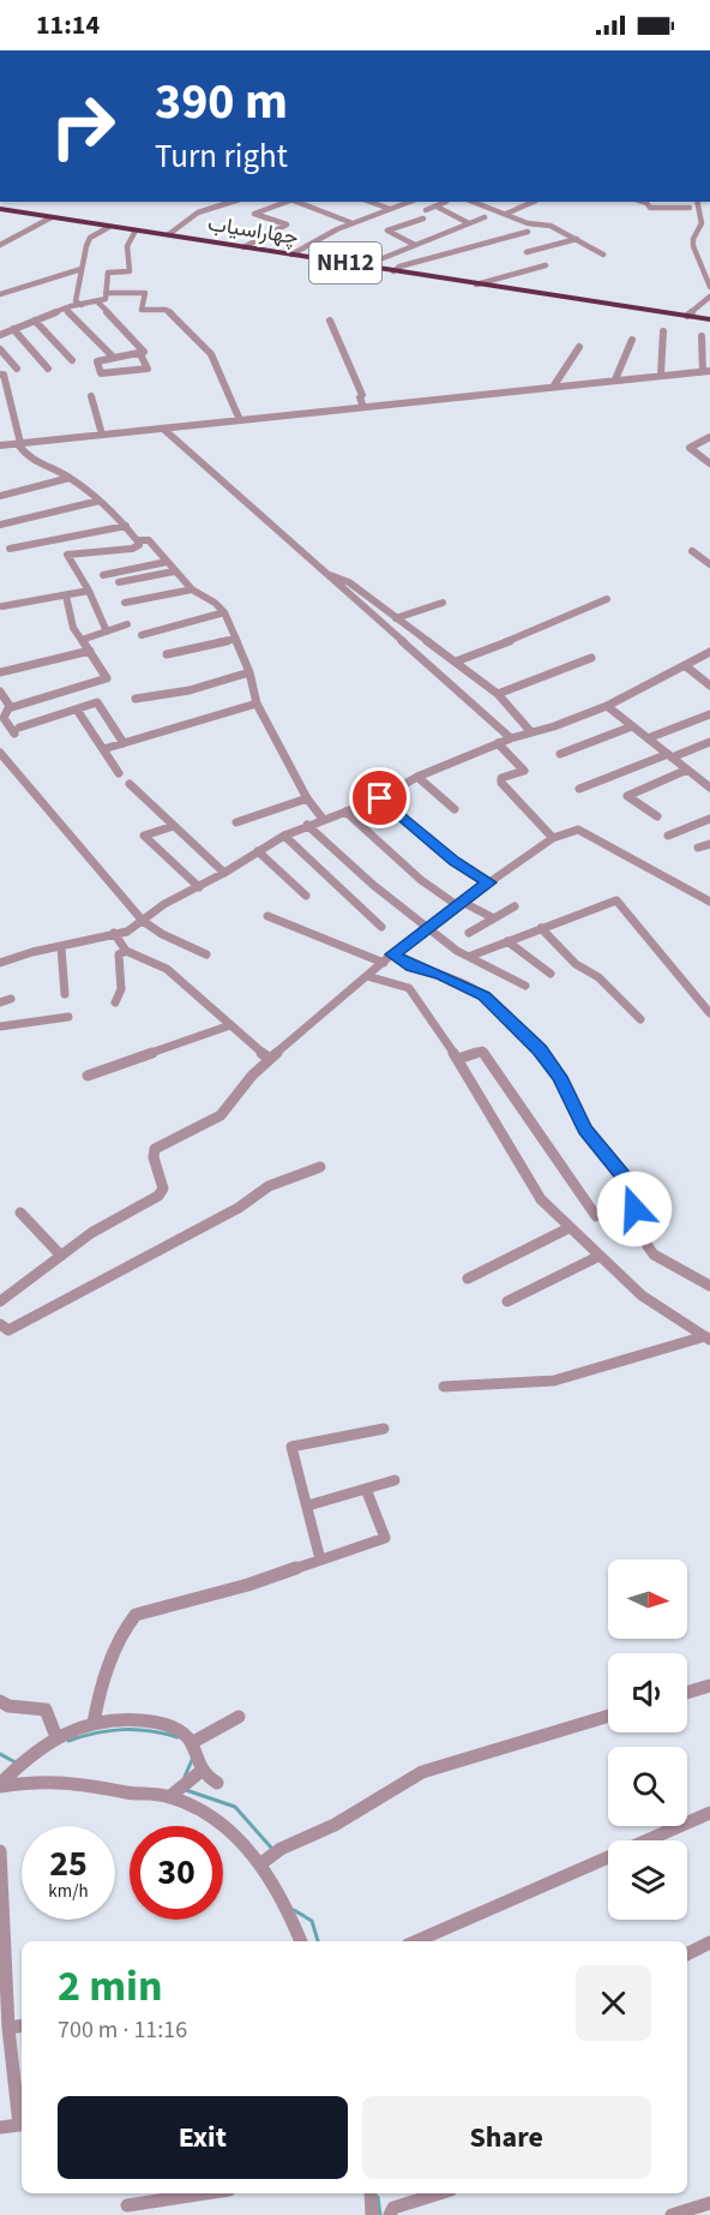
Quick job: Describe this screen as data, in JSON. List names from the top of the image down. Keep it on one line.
{"streets":{"highway":["چهاراسیاب","NH12"]},"crossings":[["چهاراسیاب","NH12"]],"north":"right","page":{"status":"11:14","turn":["390 m","Turn right"],"speed":"25 km/h","limit":"30","heading":["2 min","700 m · 11:16"],"buttons":["Exit","Share"]}}
